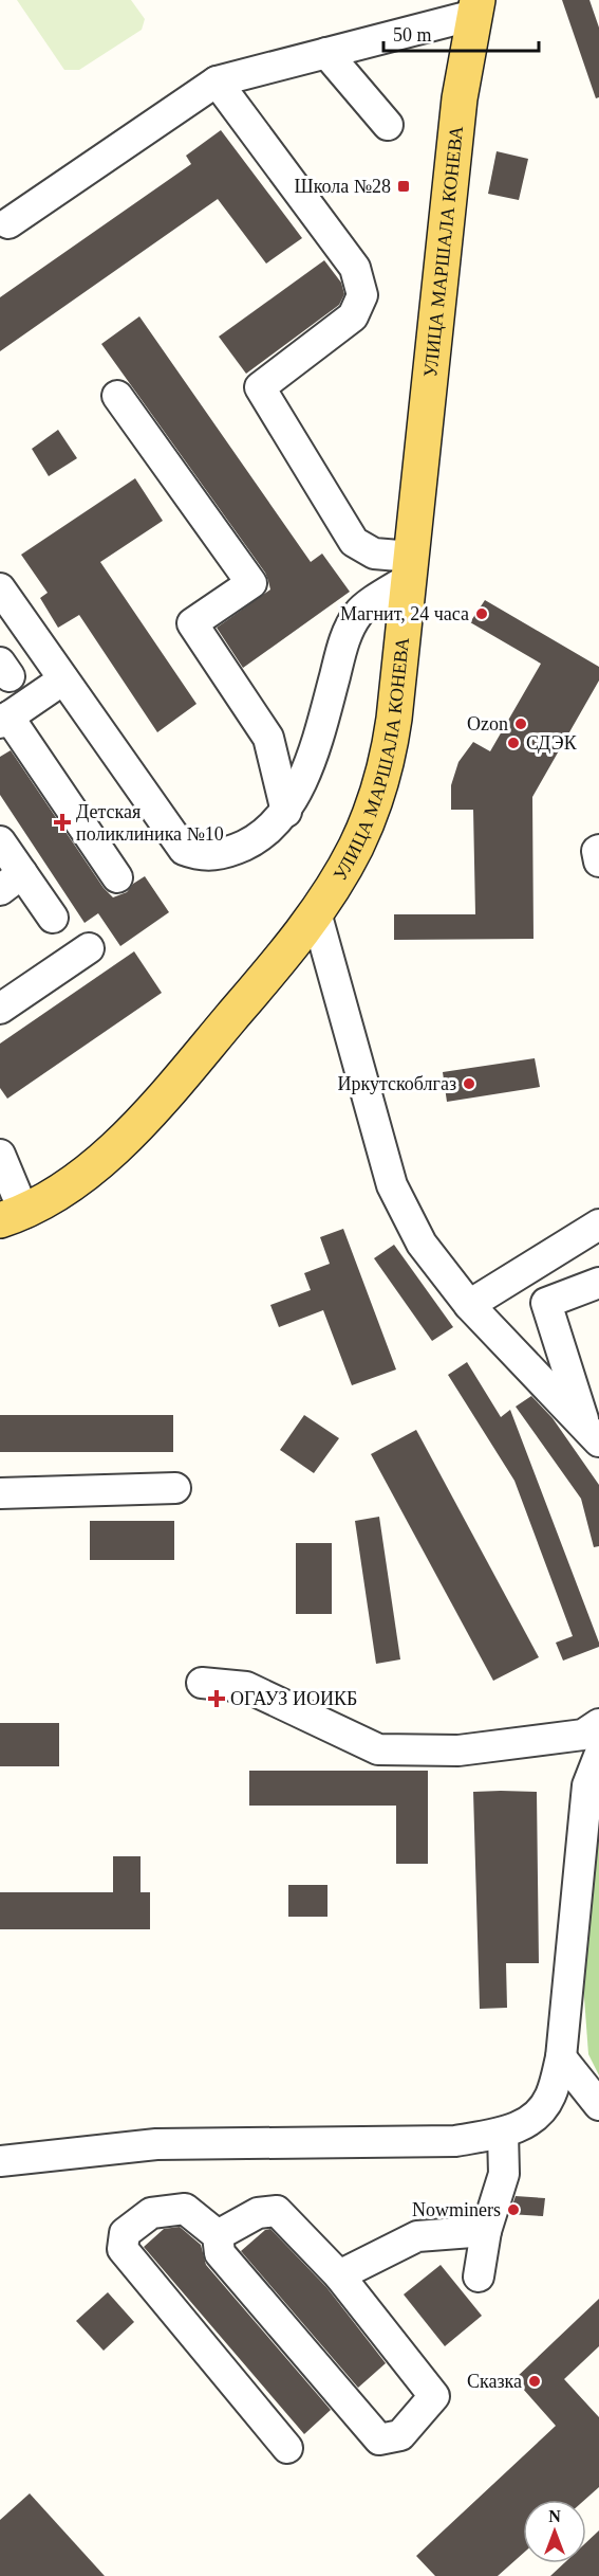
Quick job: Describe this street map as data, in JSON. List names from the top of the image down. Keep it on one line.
{"streets":{"main road":["УЛИЦА МАРШАЛА КОНЕВА"]},"places":{"transit":["Школа №28"],"other":["Магнит, 24 часа","Ozon","СДЭК","Иркутскоблгаз","Nowminers","Сказка"],"health":["Детская поликлиника №10","ОГАУЗ ИОИКБ"]},"scale_bar":"50 m","north":"top"}
